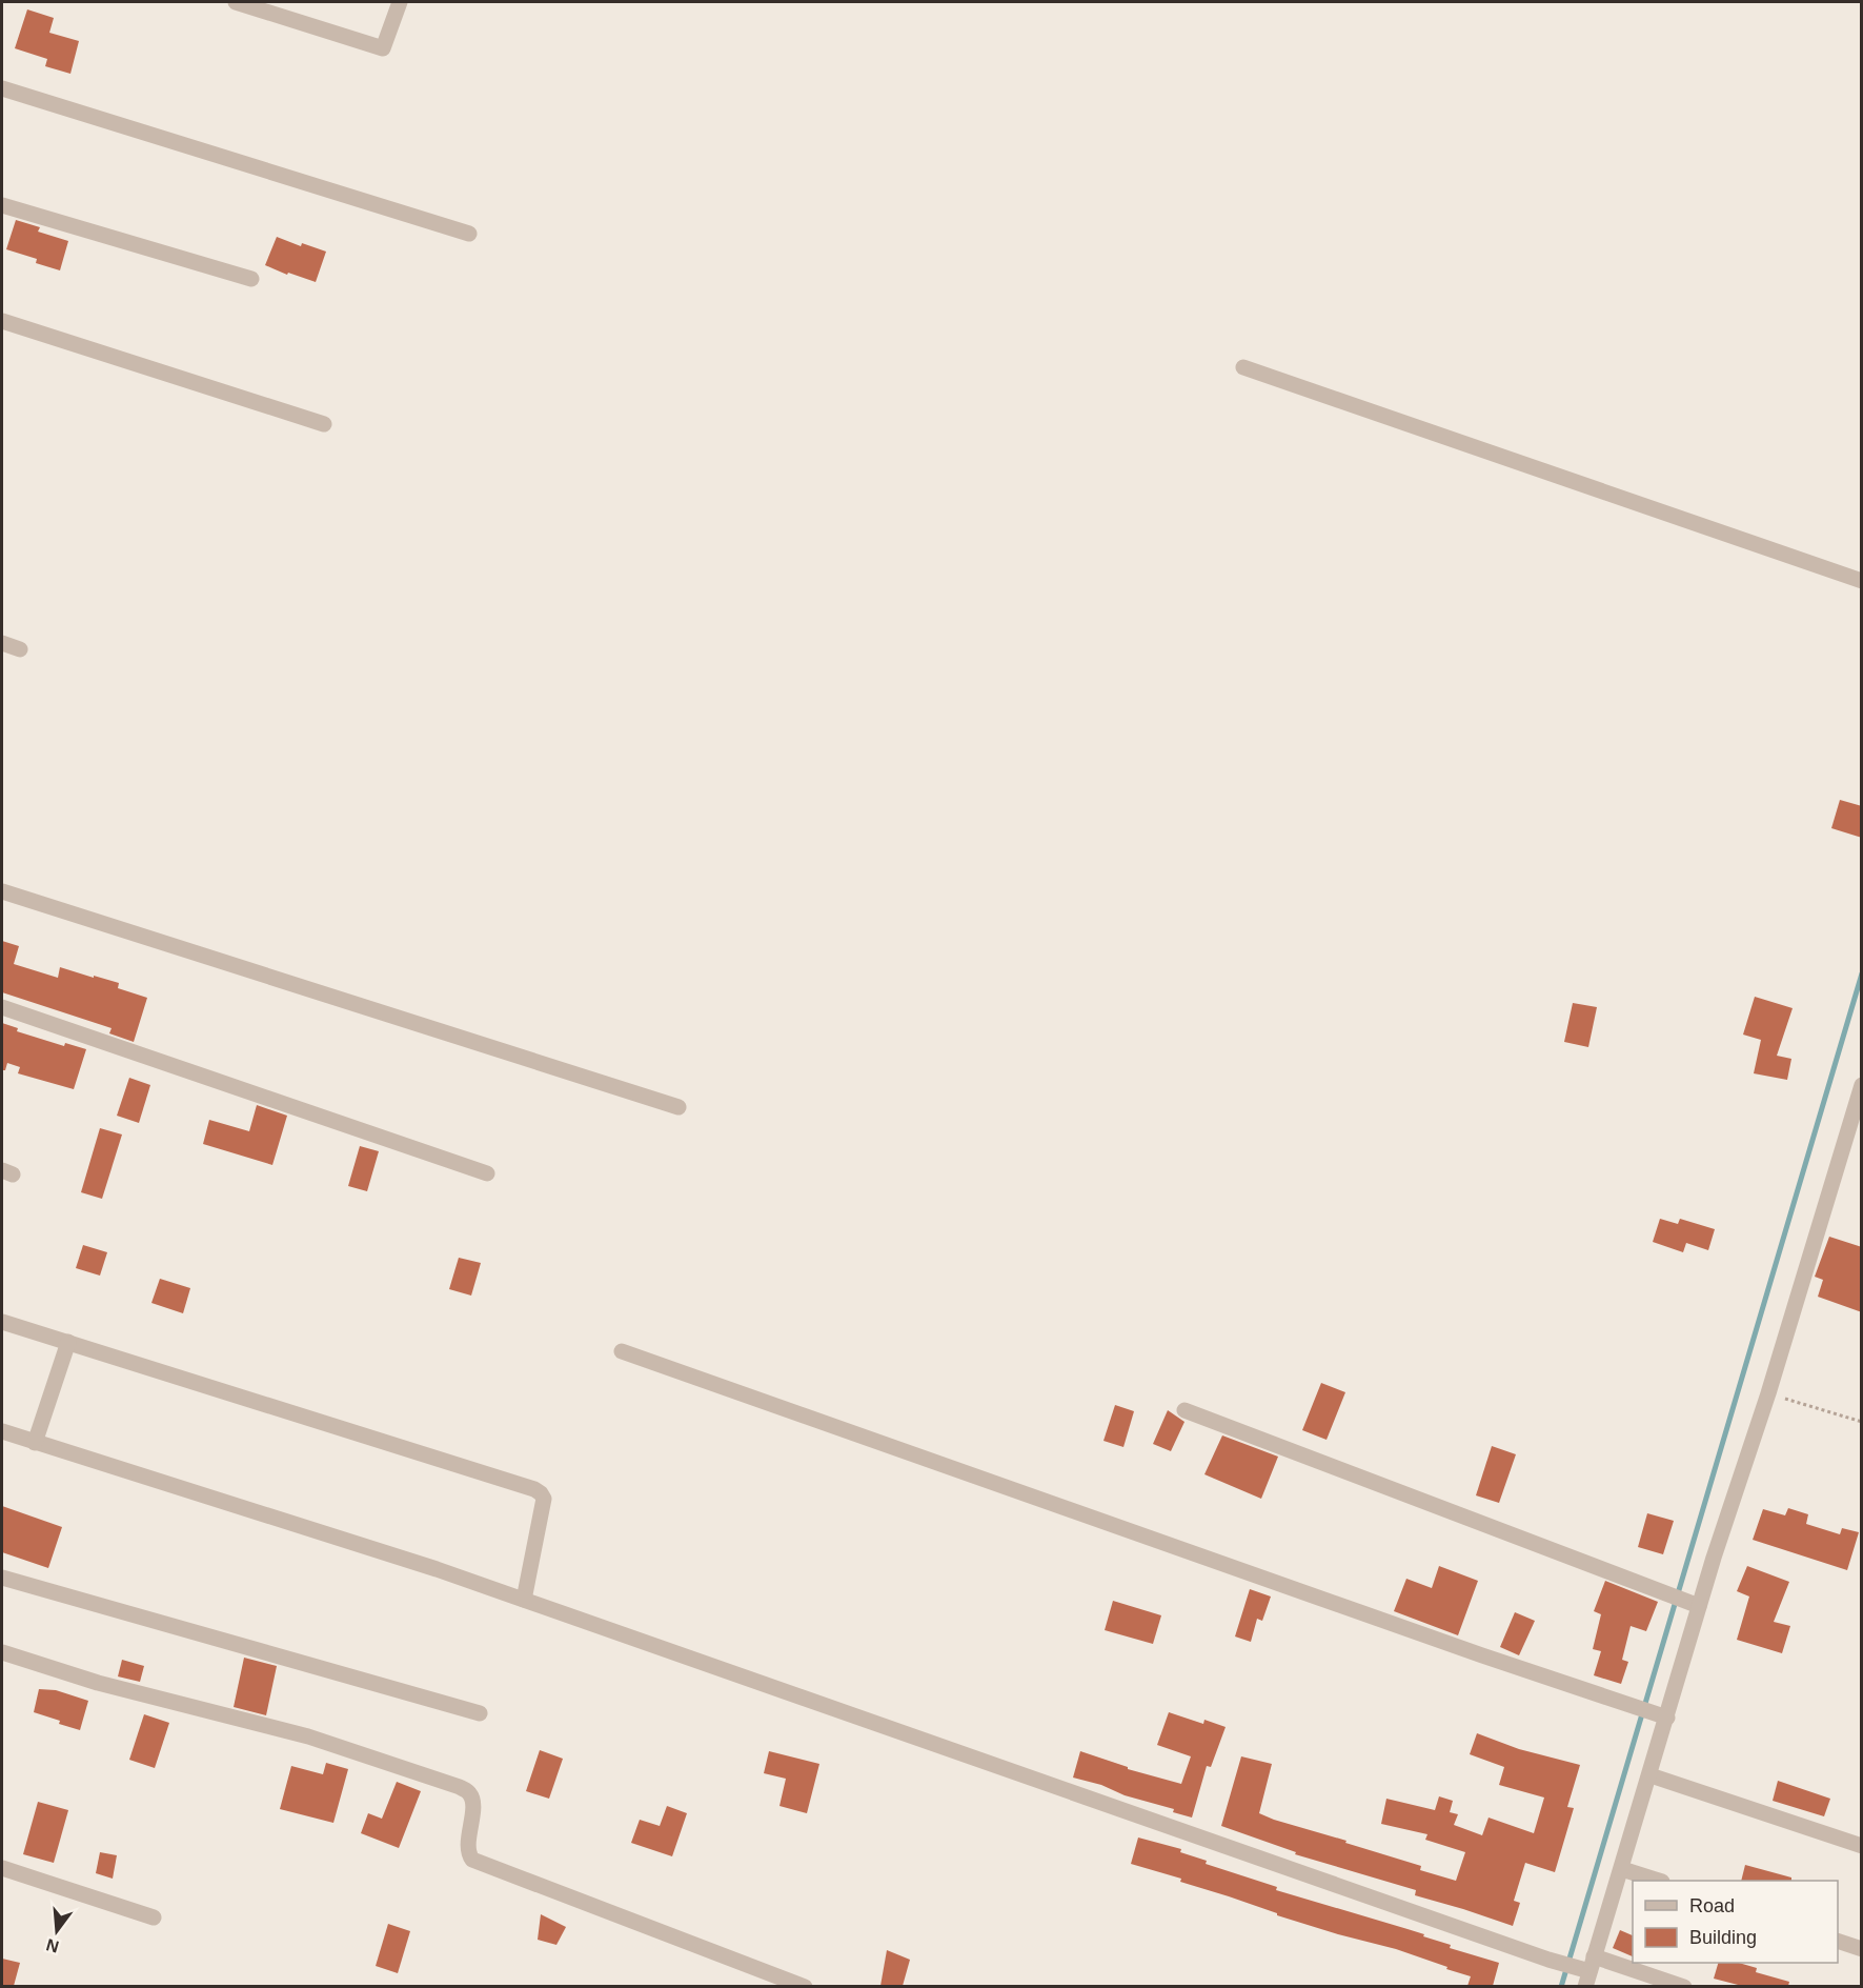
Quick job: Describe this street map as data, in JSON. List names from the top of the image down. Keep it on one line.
{"legend":["Road","Building"],"north":"bottom"}
